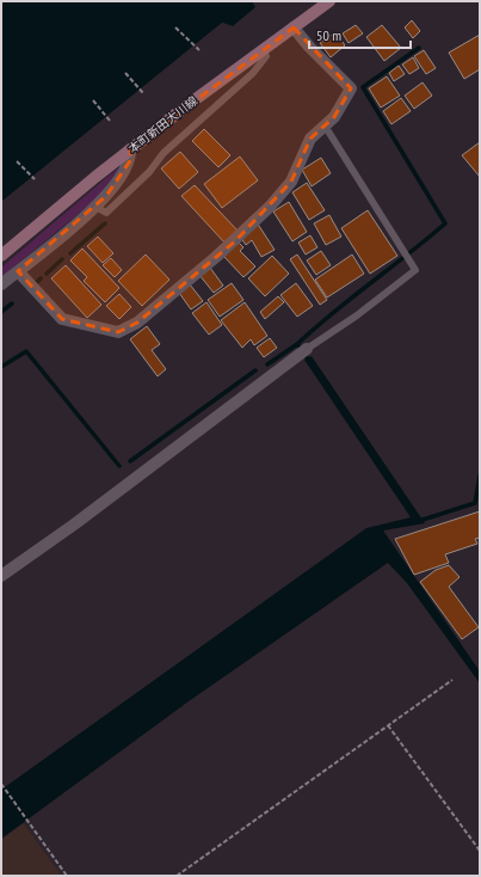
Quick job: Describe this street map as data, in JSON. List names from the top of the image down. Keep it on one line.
{"streets":{"main road":["本町新田大川線"]},"scale_bar":"50 m"}
